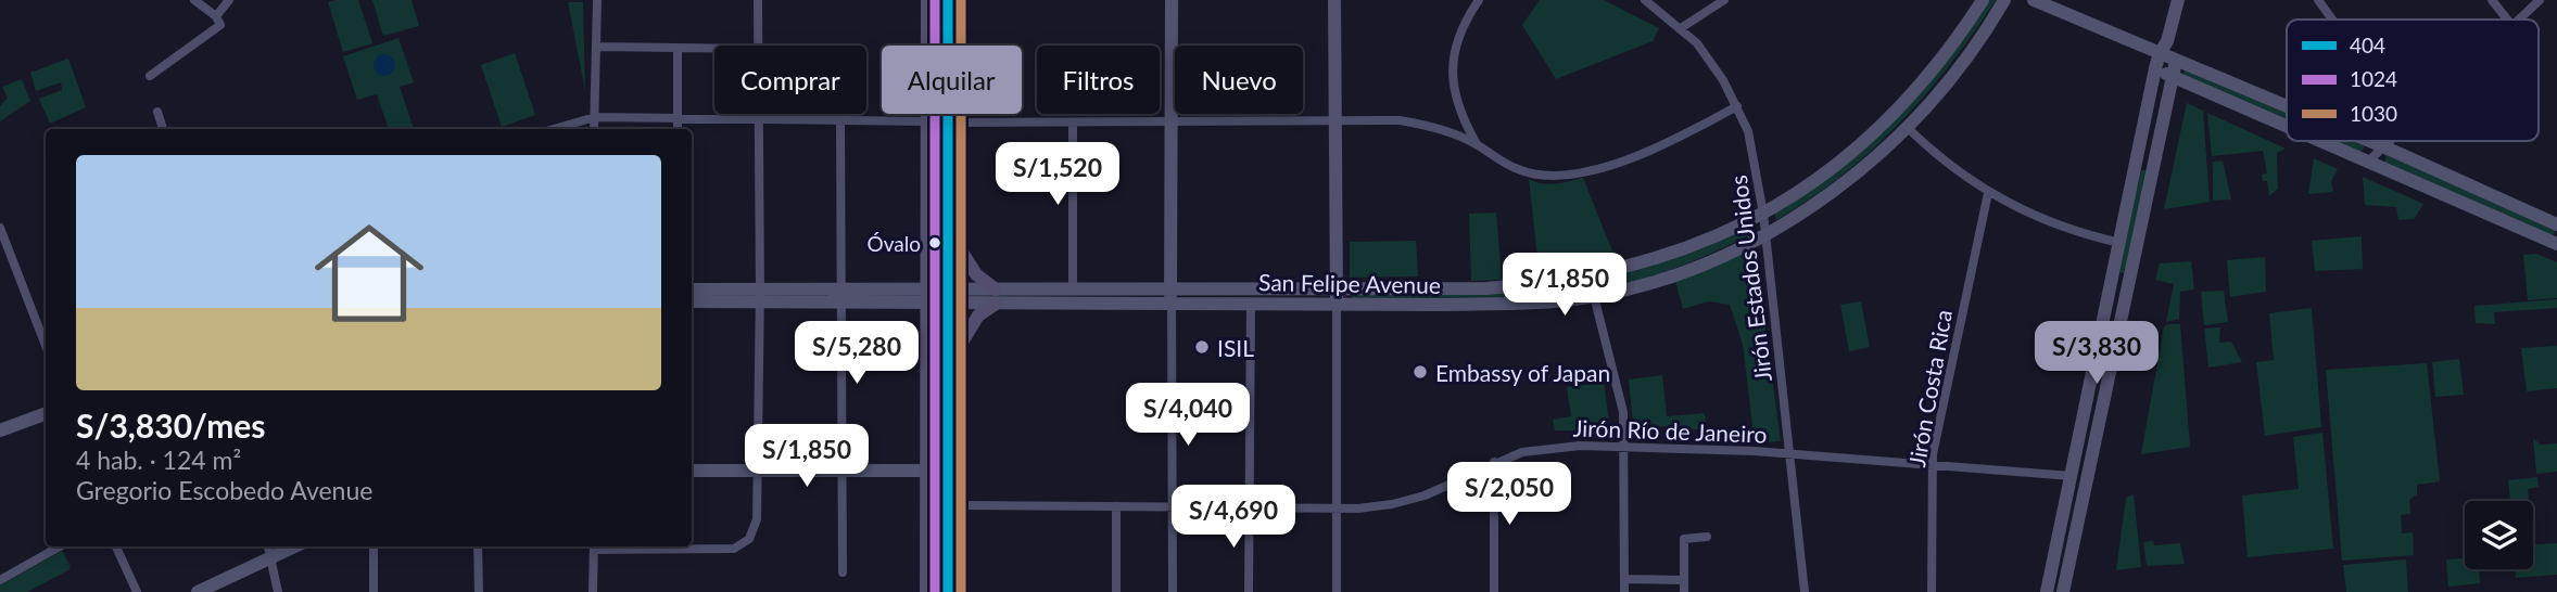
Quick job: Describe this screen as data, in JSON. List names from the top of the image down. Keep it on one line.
{"streets":{"street":["Jirón Estados Unidos","San Felipe Avenue","Jirón Costa Rica","Jirón Río de Janeiro"]},"crossings":[["Jirón Estados Unidos","San Felipe Avenue"],["Jirón Estados Unidos","Jirón Río de Janeiro"],["Jirón Costa Rica","Jirón Río de Janeiro"]],"places":["Óvalo","ISIL","Embassy of Japan"],"lines":["transit line 404","transit line 1024","transit line 1030"],"legend":["404","1024","1030"],"page":{"chip":["Comprar","Alquilar","Filtros","Nuevo"],"list":[{"name":"S/3,830/mes","note":"4 hab. · 124 m² · Gregorio Escobedo Avenue"}],"price":["S/1,520","S/1,850","S/5,280","S/3,830","S/4,040","S/1,850","S/2,050","S/4,690"]}}
